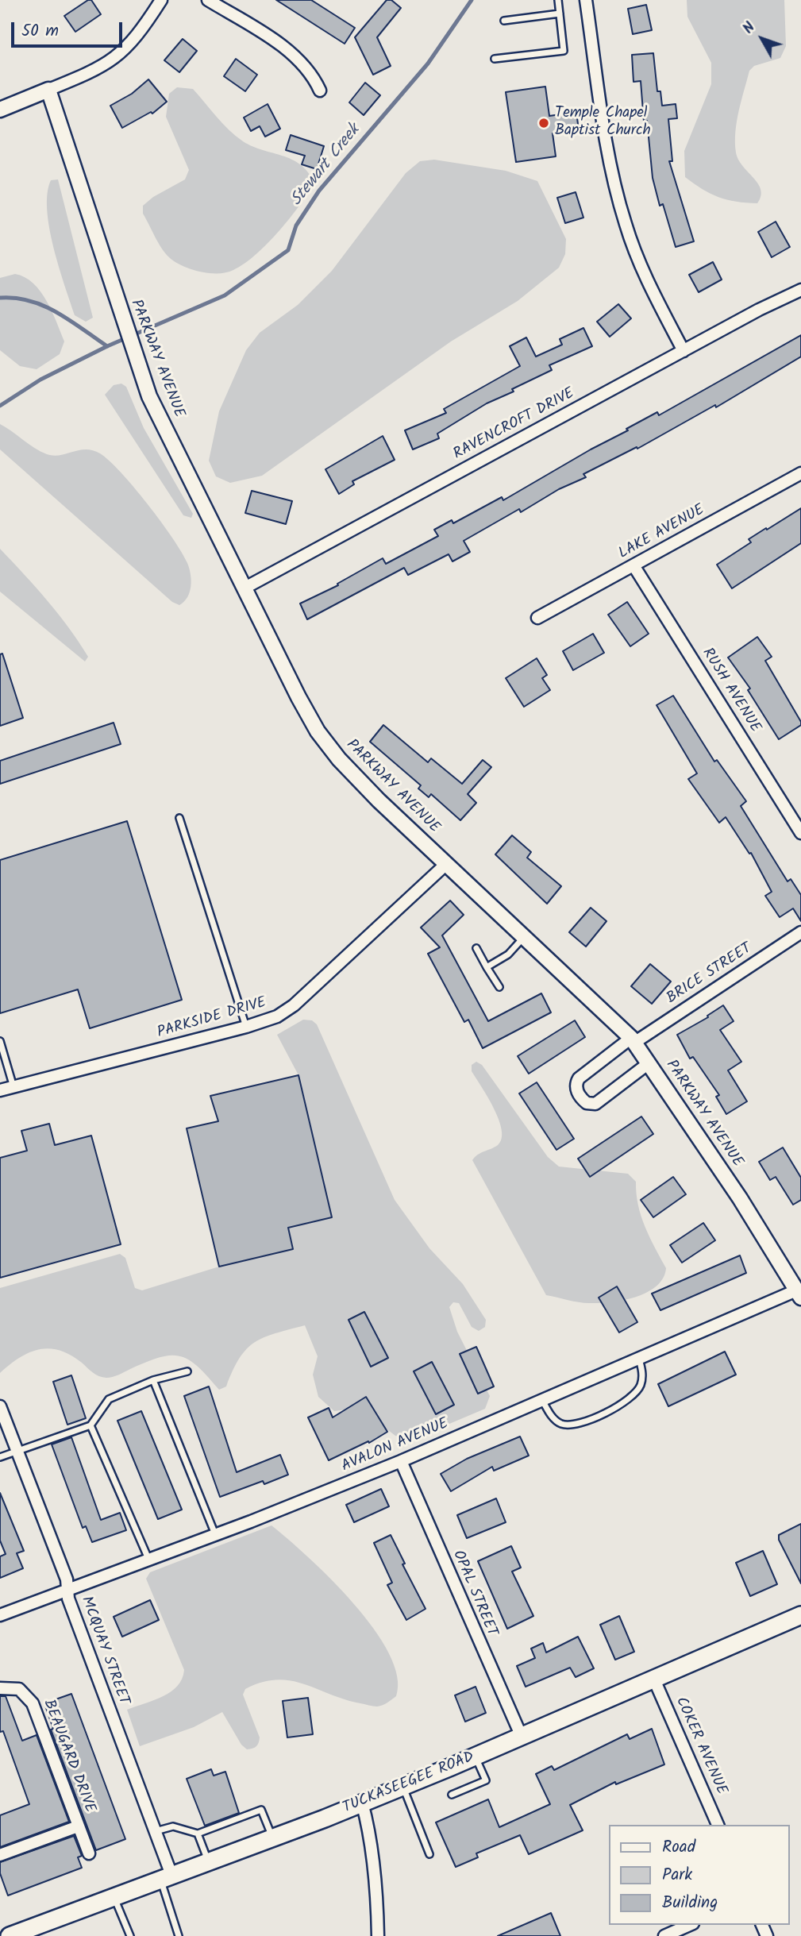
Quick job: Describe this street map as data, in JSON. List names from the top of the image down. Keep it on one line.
{"streets":{"main road":["TUCKASEEGEE ROAD"],"street":["PARKWAY AVENUE","RAVENCROFT DRIVE","LAKE AVENUE","RUSH AVENUE","BRICE STREET","PARKSIDE DRIVE","AVALON AVENUE","OPAL STREET","MCQUAY STREET","COKER AVENUE","BEAUGARD DRIVE"]},"crossings":[["PARKWAY AVENUE","RAVENCROFT DRIVE"],["PARKWAY AVENUE","BRICE STREET"],["PARKWAY AVENUE","PARKSIDE DRIVE"],["PARKWAY AVENUE","AVALON AVENUE"],["LAKE AVENUE","RUSH AVENUE"],["AVALON AVENUE","OPAL STREET"],["AVALON AVENUE","MCQUAY STREET"],["OPAL STREET","TUCKASEEGEE ROAD"],["MCQUAY STREET","TUCKASEEGEE ROAD"],["COKER AVENUE","TUCKASEEGEE ROAD"]],"water":["Stewart Creek"],"places":["Temple Chapel Baptist Church"],"legend":["Road","Park","Building"],"scale_bar":"50 m","north":"top left"}
